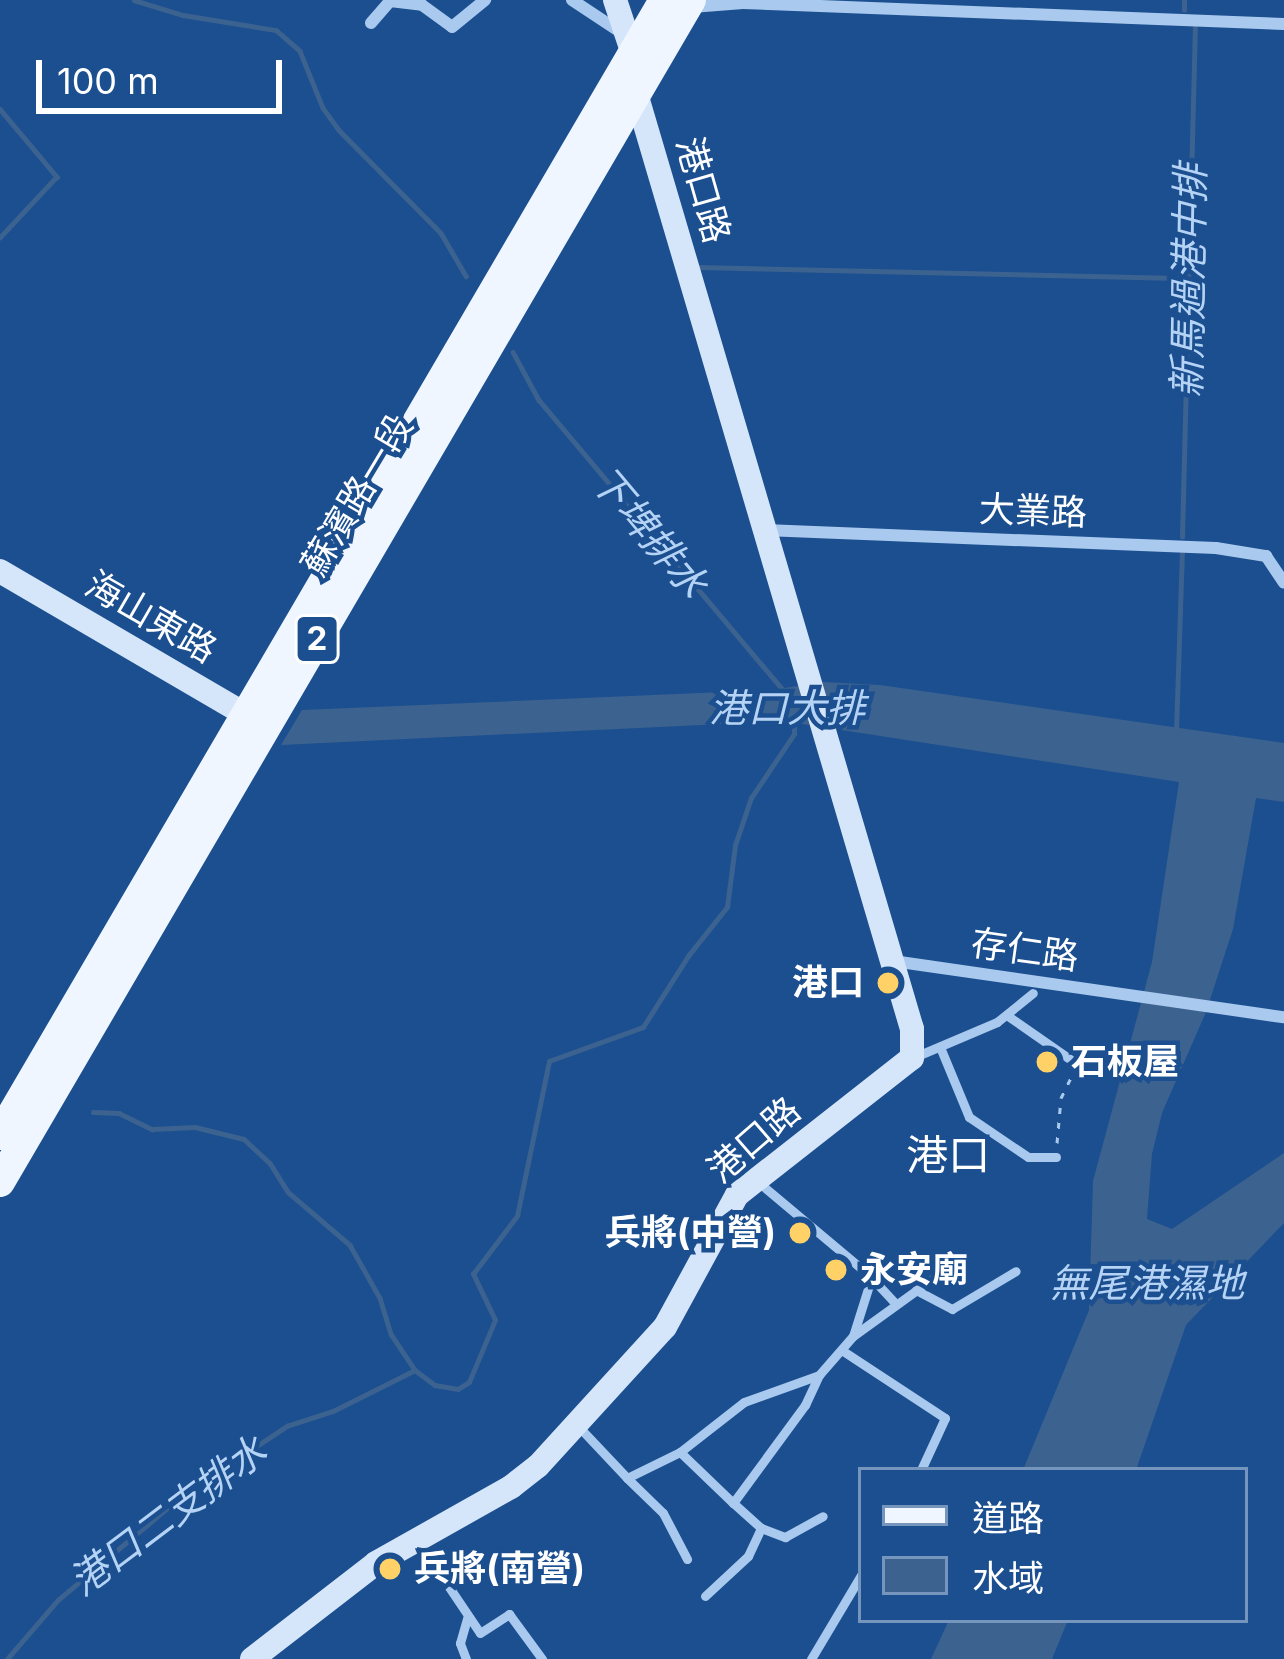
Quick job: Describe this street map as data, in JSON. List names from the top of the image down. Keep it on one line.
{"streets":{"main road":["蘇濱路一段","2"],"street":["港口路","大業路","海山東路","存仁路"]},"crossings":[["港口路","蘇濱路一段"],["港口路","大業路"],["港口路","2"],["港口路","存仁路"],["蘇濱路一段","海山東路"],["蘇濱路一段","2"]],"districts":["港口"],"water":["新馬過港中排","下埤排水","港口大排","無尾港濕地","港口二支排水"],"places":["港口","石板屋","兵將(中營)","永安廟","兵將(南營)"],"legend":["道路","水域"],"scale_bar":"100 m"}
